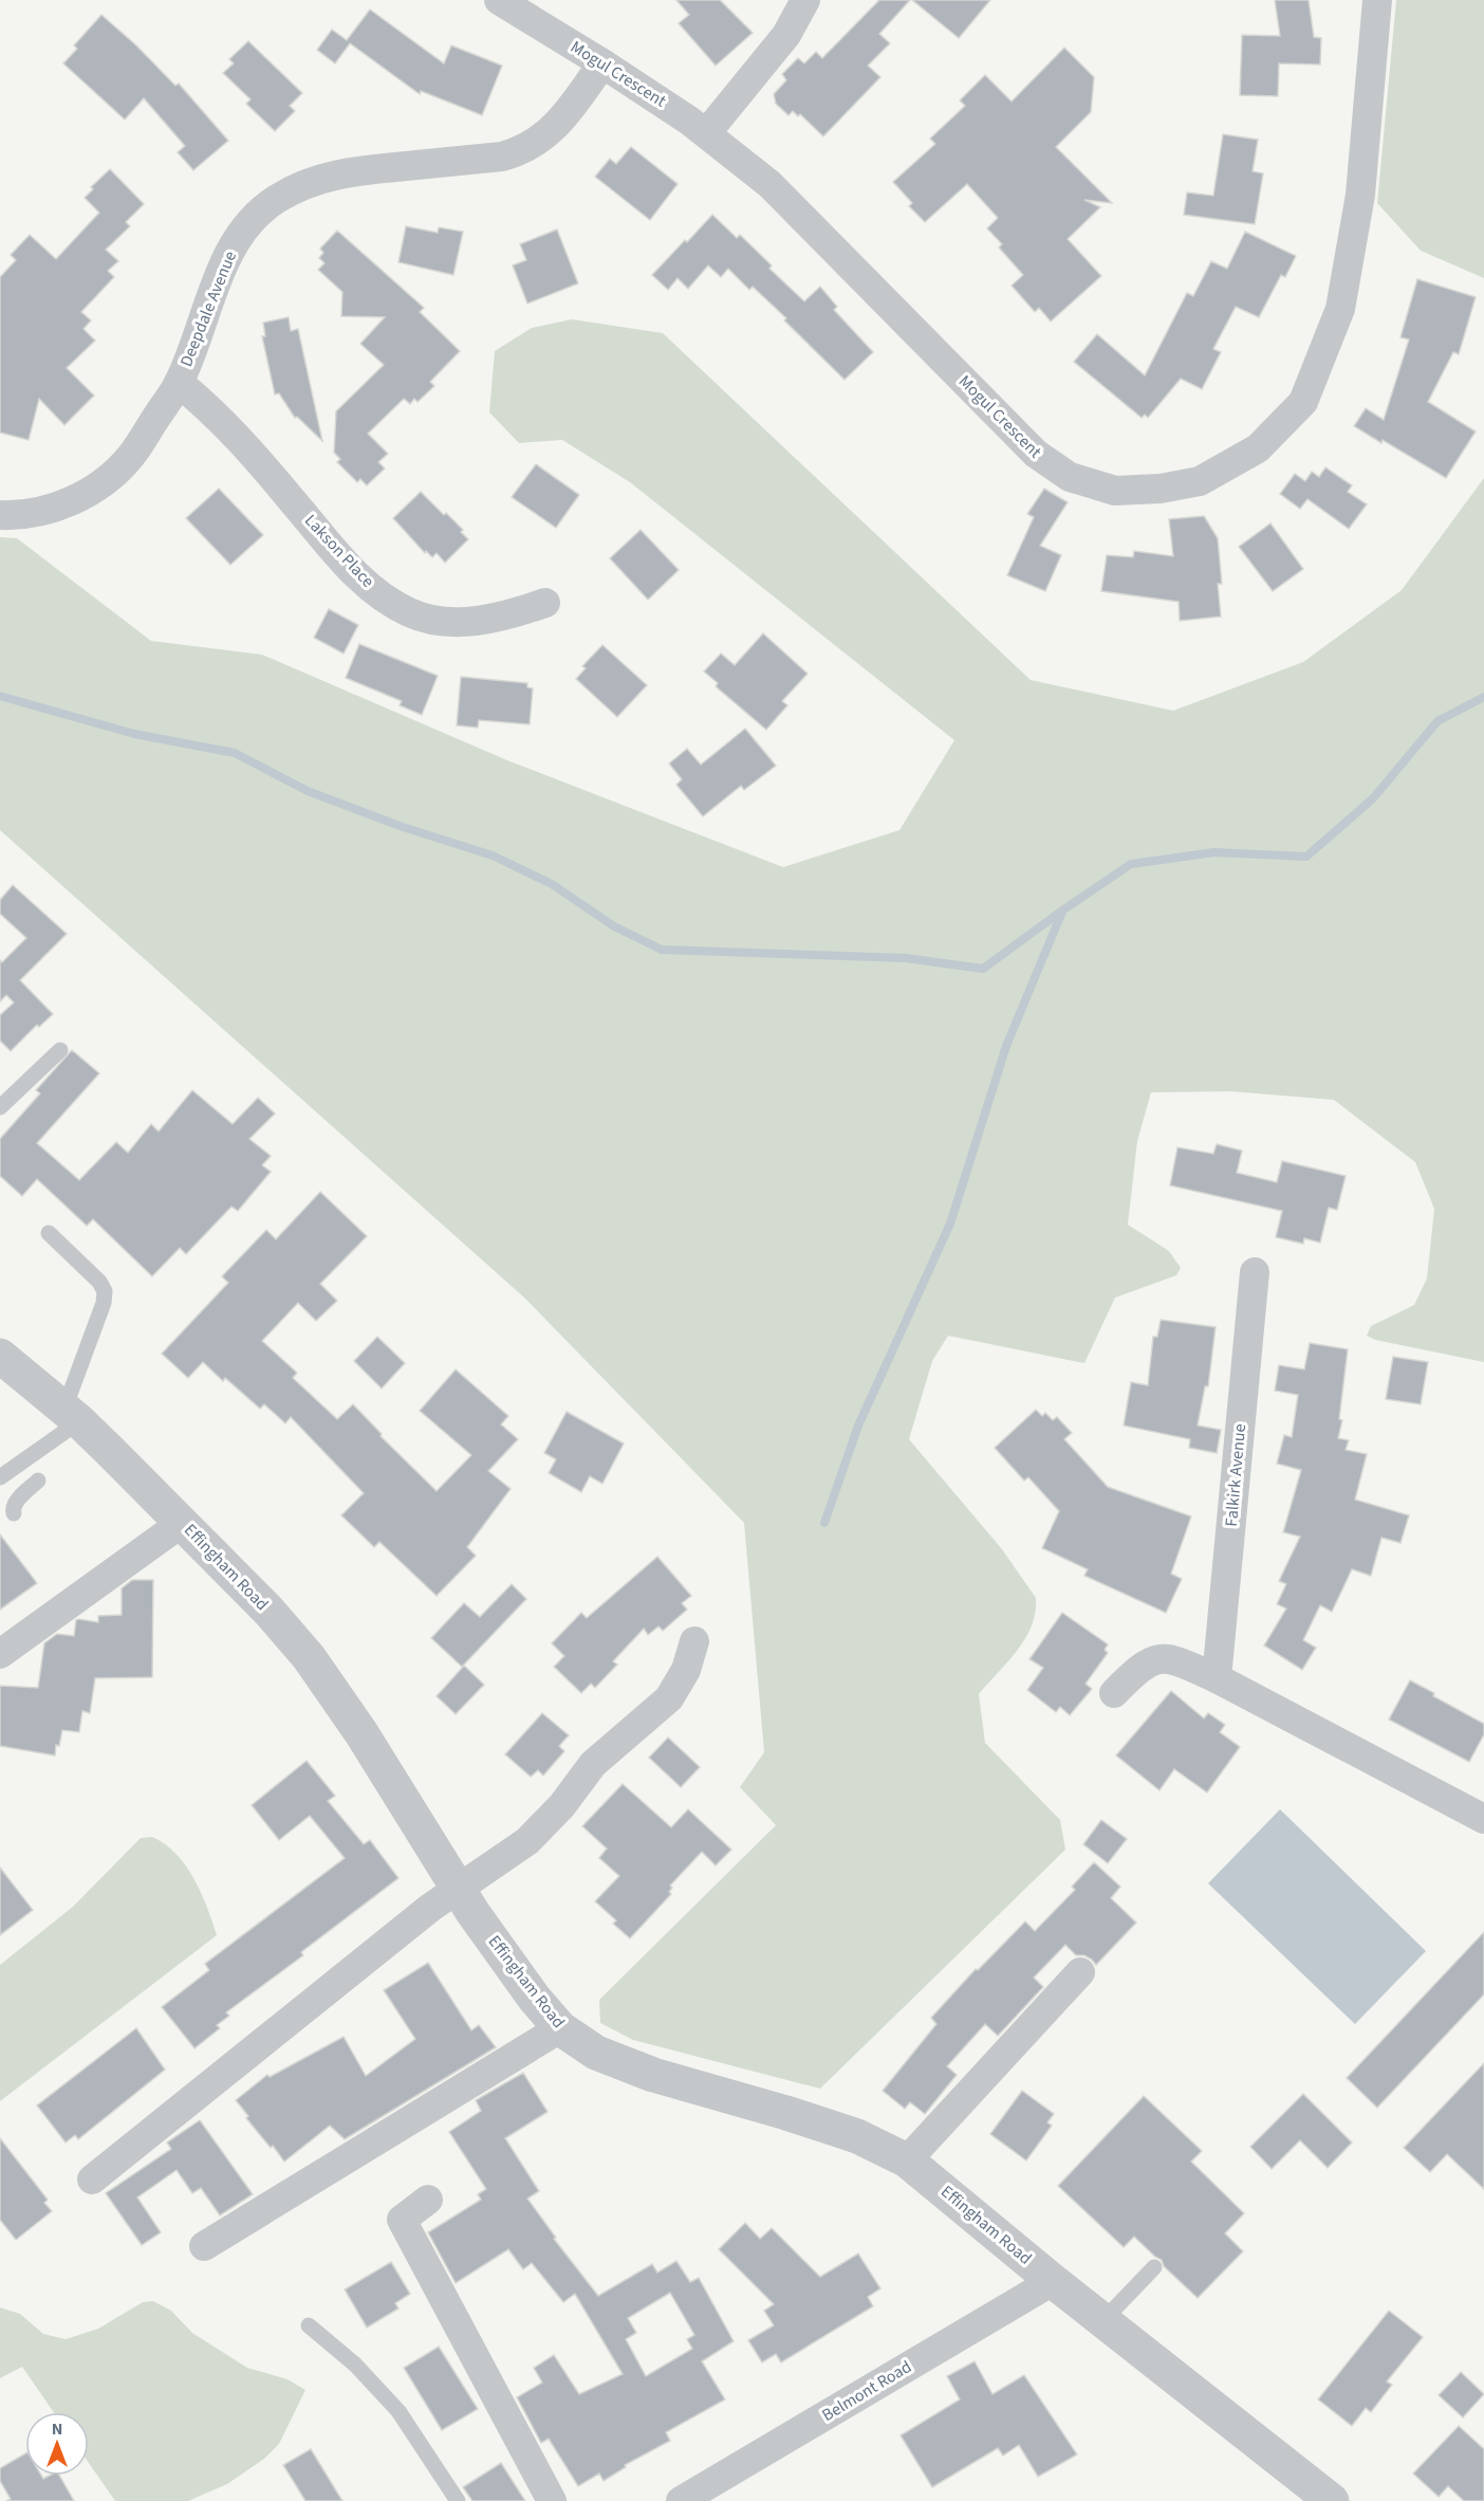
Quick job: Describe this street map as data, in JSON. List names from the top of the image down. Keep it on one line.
{"streets":{"street":["Mogul Crescent","Deepdale Avenue","Lakson Place","Falkirk Avenue","Effingham Road","Belmont Road"]},"crossings":[["Mogul Crescent","Deepdale Avenue"],["Deepdale Avenue","Lakson Place"],["Effingham Road","Belmont Road"]],"north":"top"}
